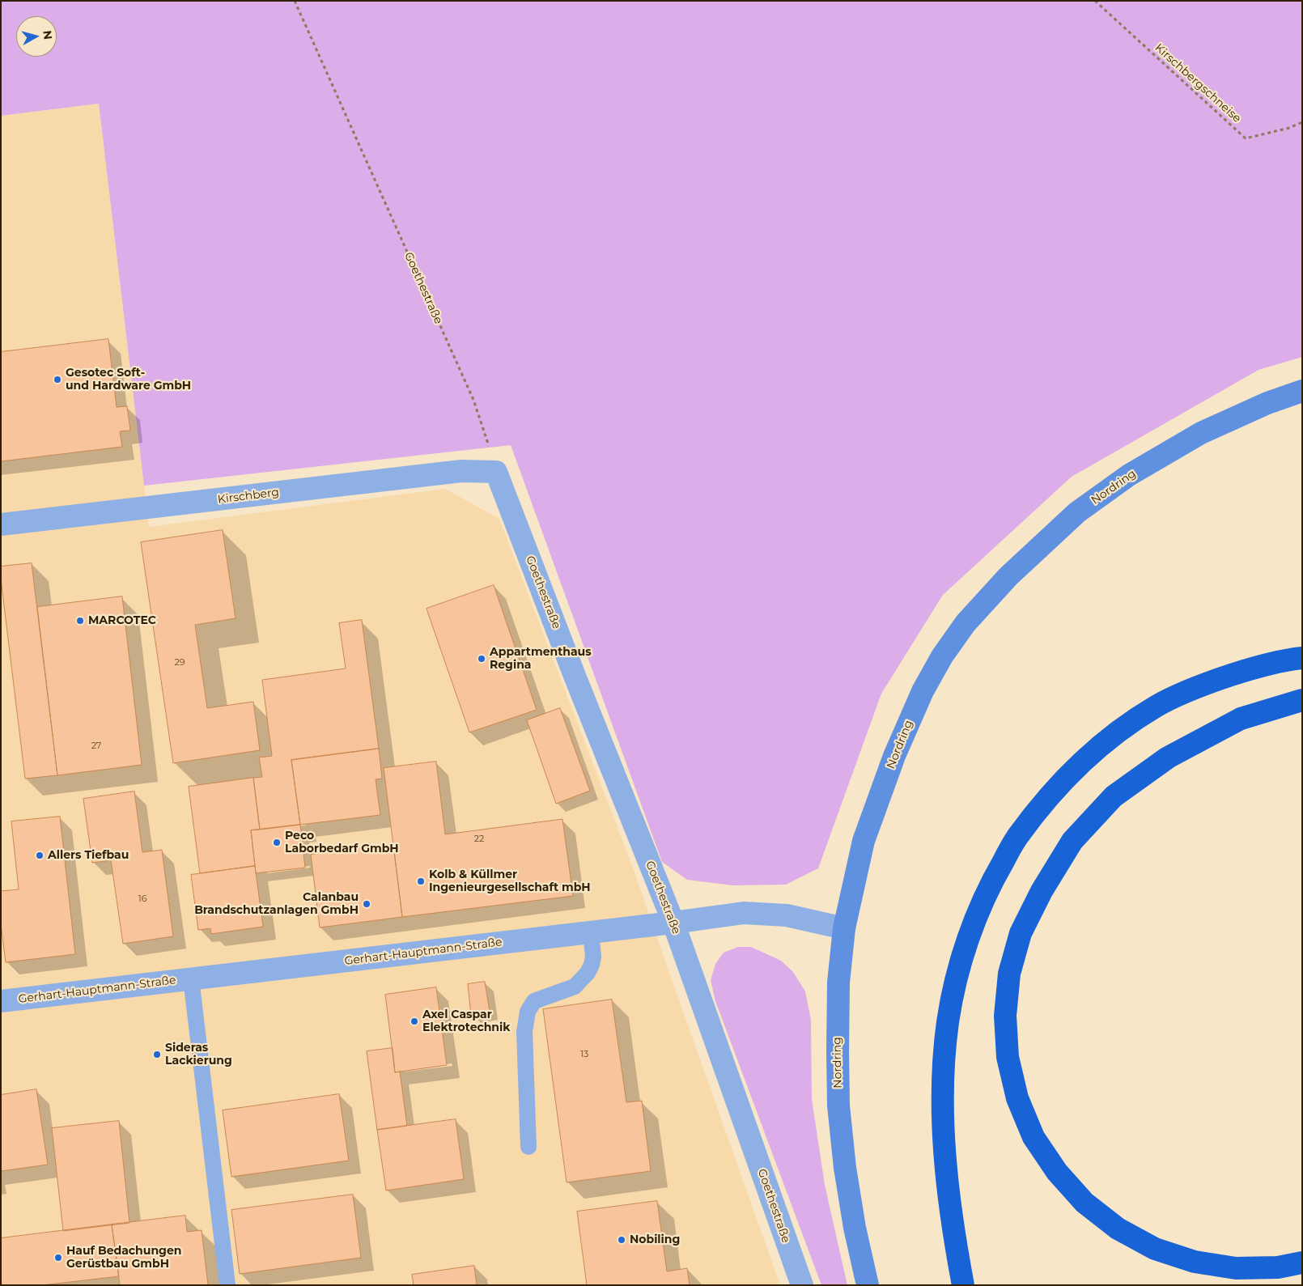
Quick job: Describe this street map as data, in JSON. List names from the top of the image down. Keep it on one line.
{"streets":{"main road":["Nordring"],"street":["Goethestraße","Kirschberg","Gerhart-Hauptmann-Straße"],"path":["Kirschbergschneise"]},"crossings":[["Goethestraße","Kirschberg"],["Goethestraße","Gerhart-Hauptmann-Straße"],["Nordring","Gerhart-Hauptmann-Straße"]],"places":["Gesotec Soft- und Hardware GmbH","MARCOTEC","Appartmenthaus Regina","Peco Laborbedarf GmbH","Allers Tiefbau","Kolb & Küllmer Ingenieurgesellschaft mbH","Calanbau Brandschutzanlagen GmbH","Axel Caspar Elektrotechnik","Sideras Lackierung","Nobiling","Hauf Bedachungen Gerüstbau GmbH"],"house_numbers":["29","27","22","16","13"],"north":"right"}
